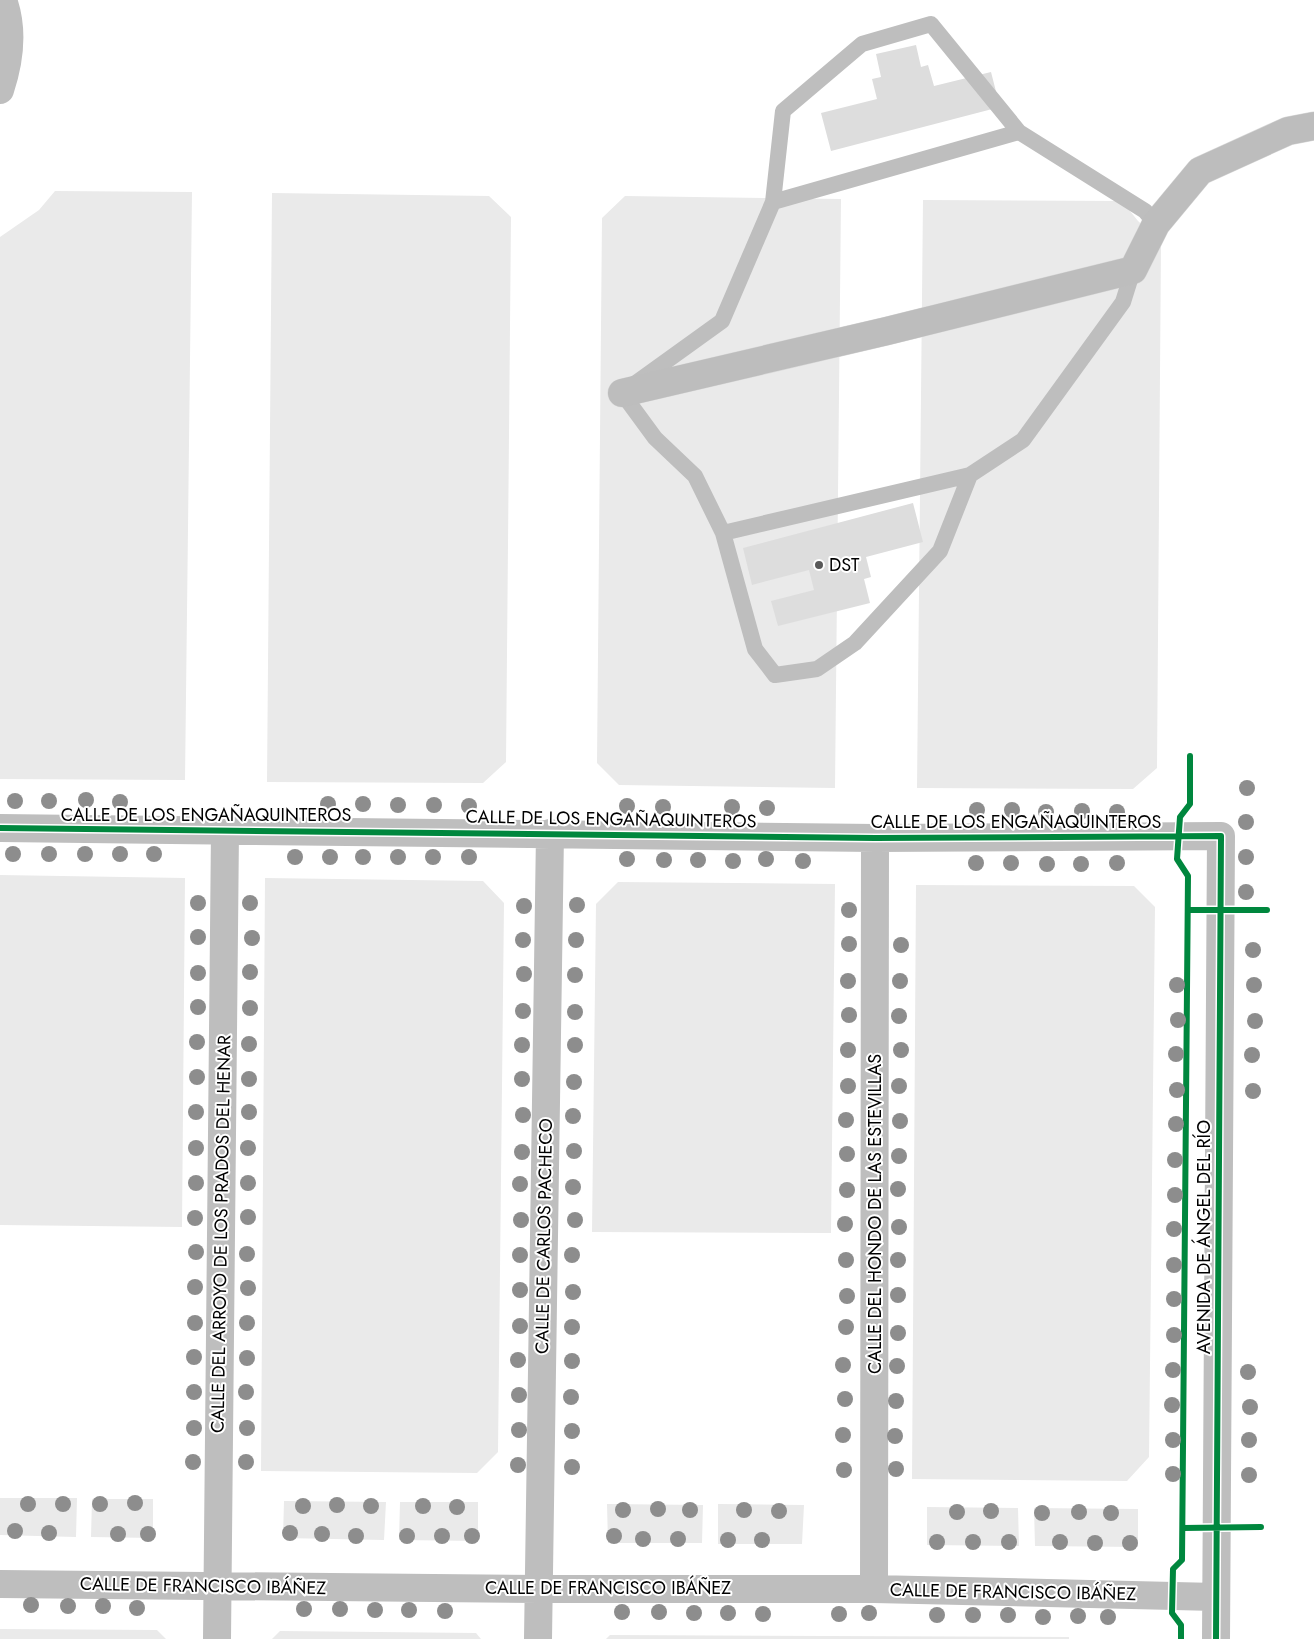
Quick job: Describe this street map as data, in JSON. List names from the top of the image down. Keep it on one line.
{"streets":{"street":["CALLE DE LOS ENGAÑAQUINTEROS","CALLE DEL HONDO DE LAS ESTEVILLAS","CALLE DEL ARROYO DE LOS PRADOS DEL HENAR","CALLE DE CARLOS PACHECO","AVENIDA DE ÁNGEL DEL RÍO","CALLE DE FRANCISCO IBÁÑEZ"]},"crossings":[["CALLE DE LOS ENGAÑAQUINTEROS","CALLE DEL HONDO DE LAS ESTEVILLAS"],["CALLE DE LOS ENGAÑAQUINTEROS","CALLE DEL ARROYO DE LOS PRADOS DEL HENAR"],["CALLE DE LOS ENGAÑAQUINTEROS","CALLE DE CARLOS PACHECO"],["CALLE DE LOS ENGAÑAQUINTEROS","AVENIDA DE ÁNGEL DEL RÍO"],["CALLE DEL HONDO DE LAS ESTEVILLAS","CALLE DE FRANCISCO IBÁÑEZ"],["CALLE DEL ARROYO DE LOS PRADOS DEL HENAR","CALLE DE FRANCISCO IBÁÑEZ"],["CALLE DE CARLOS PACHECO","CALLE DE FRANCISCO IBÁÑEZ"],["AVENIDA DE ÁNGEL DEL RÍO","CALLE DE FRANCISCO IBÁÑEZ"]],"places":["DST"]}
